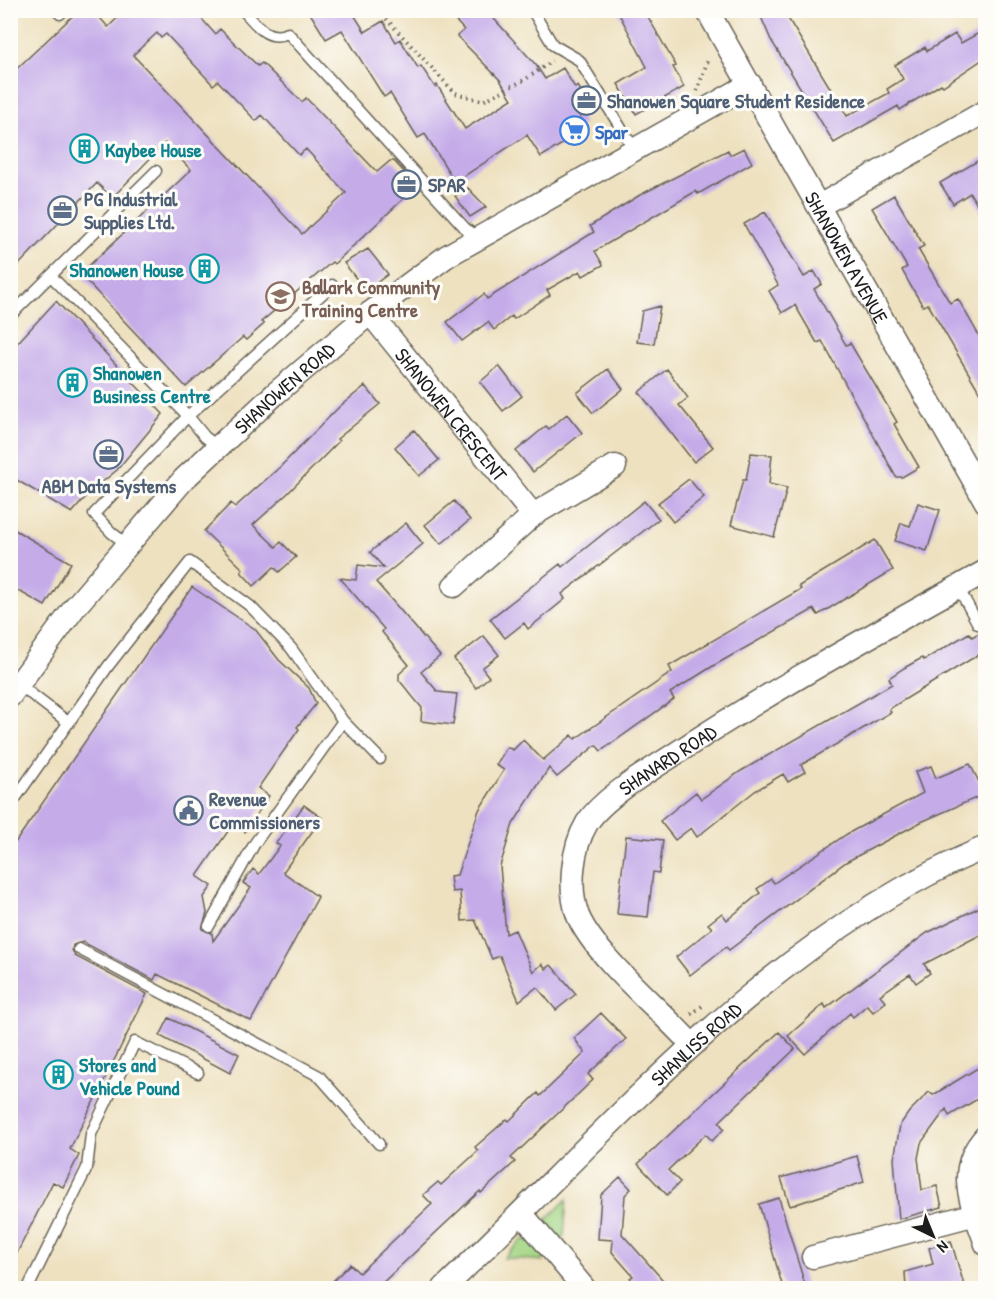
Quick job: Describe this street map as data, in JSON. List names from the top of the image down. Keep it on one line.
{"streets":{"street":["SHANOWEN AVENUE","SHANOWEN ROAD","SHANOWEN CRESCENT","SHANARD ROAD","SHANLISS ROAD"]},"crossings":[["SHANOWEN AVENUE","SHANOWEN ROAD"],["SHANOWEN ROAD","SHANOWEN CRESCENT"],["SHANARD ROAD","SHANLISS ROAD"]],"places":{"office":["Shanowen Square Student Residence","SPAR","PG Industrial Supplies Ltd.","ABM Data Systems"],"supermarket":["Spar"],"building":["Kaybee House","Shanowen House","Shanowen Business Centre","Stores and Vehicle Pound"],"school or university":["Ballark Community Training Centre"],"public building":["Revenue Commissioners"]},"north":"bottom right"}
